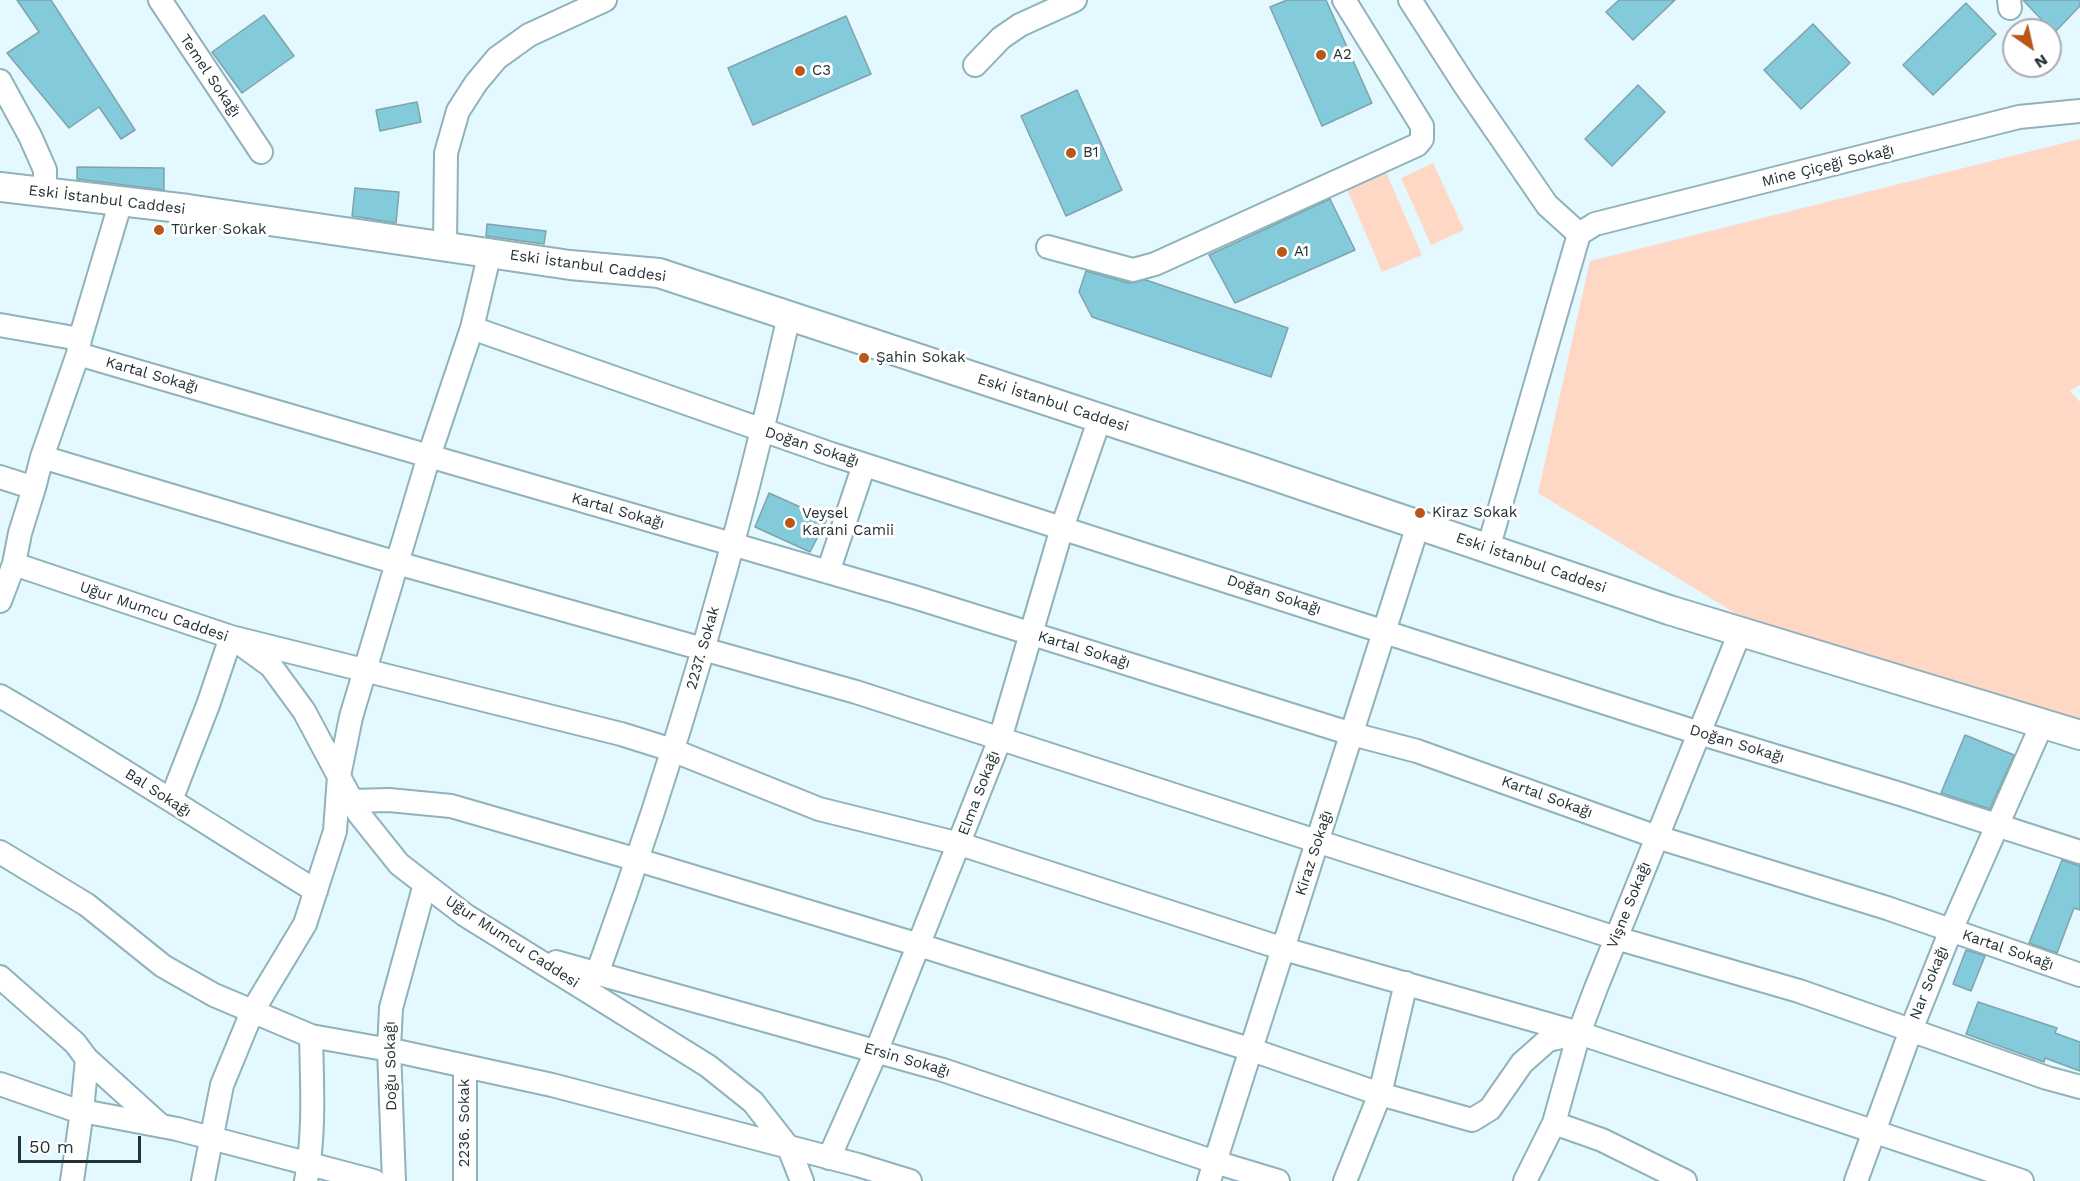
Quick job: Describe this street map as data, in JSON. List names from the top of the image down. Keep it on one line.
{"streets":{"main road":["Eski İstanbul Caddesi"],"street":["Temel Sokağı","Mine Çiçeği Sokağı","Kartal Sokağı","Doğan Sokağı","Uğur Mumcu Caddesi","2237. Sokak","Bal Sokağı","Elma Sokağı","Kiraz Sokağı","Vişne Sokağı","Nar Sokağı","Ersin Sokağı","Doğu Sokağı","2236. Sokak"]},"crossings":[["Eski İstanbul Caddesi","2237. Sokak"],["Eski İstanbul Caddesi","Elma Sokağı"],["Eski İstanbul Caddesi","Kiraz Sokağı"],["Eski İstanbul Caddesi","Vişne Sokağı"],["Eski İstanbul Caddesi","Nar Sokağı"],["Kartal Sokağı","2237. Sokak"],["Kartal Sokağı","Elma Sokağı"],["Kartal Sokağı","Kiraz Sokağı"],["Kartal Sokağı","Vişne Sokağı"],["Kartal Sokağı","Nar Sokağı"],["Doğan Sokağı","2237. Sokak"],["Doğan Sokağı","Elma Sokağı"],["Doğan Sokağı","Kiraz Sokağı"],["Doğan Sokağı","Vişne Sokağı"],["Doğan Sokağı","Nar Sokağı"],["Uğur Mumcu Caddesi","Ersin Sokağı"],["Uğur Mumcu Caddesi","Doğu Sokağı"],["2237. Sokak","Ersin Sokağı"],["Elma Sokağı","Ersin Sokağı"],["Kiraz Sokağı","Ersin Sokağı"]],"places":["A2","C3","B1","Türker Sokak","A1","Şahin Sokak","Kiraz Sokak","Veysel Karani Camii"],"scale_bar":"50 m","north":"bottom right"}
